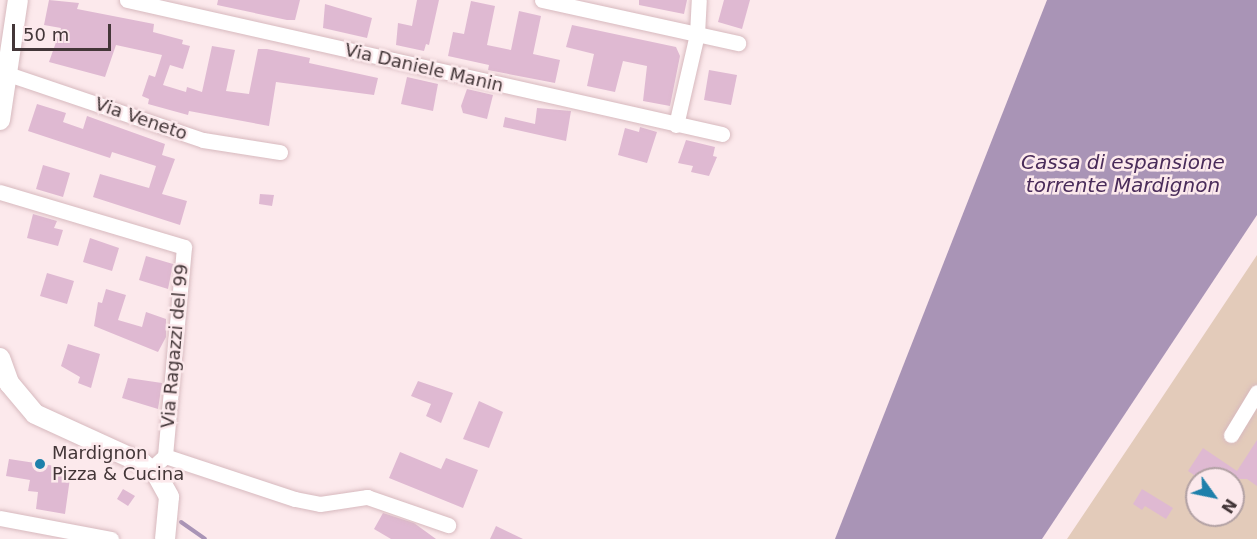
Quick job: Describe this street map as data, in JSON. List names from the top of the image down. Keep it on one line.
{"streets":{"street":["Via Daniele Manin","Via Veneto","Via Ragazzi del 99"]},"water":["Cassa di espansione torrente Mardignon"],"places":["Mardignon Pizza & Cucina"],"scale_bar":"50 m","north":"bottom right"}
